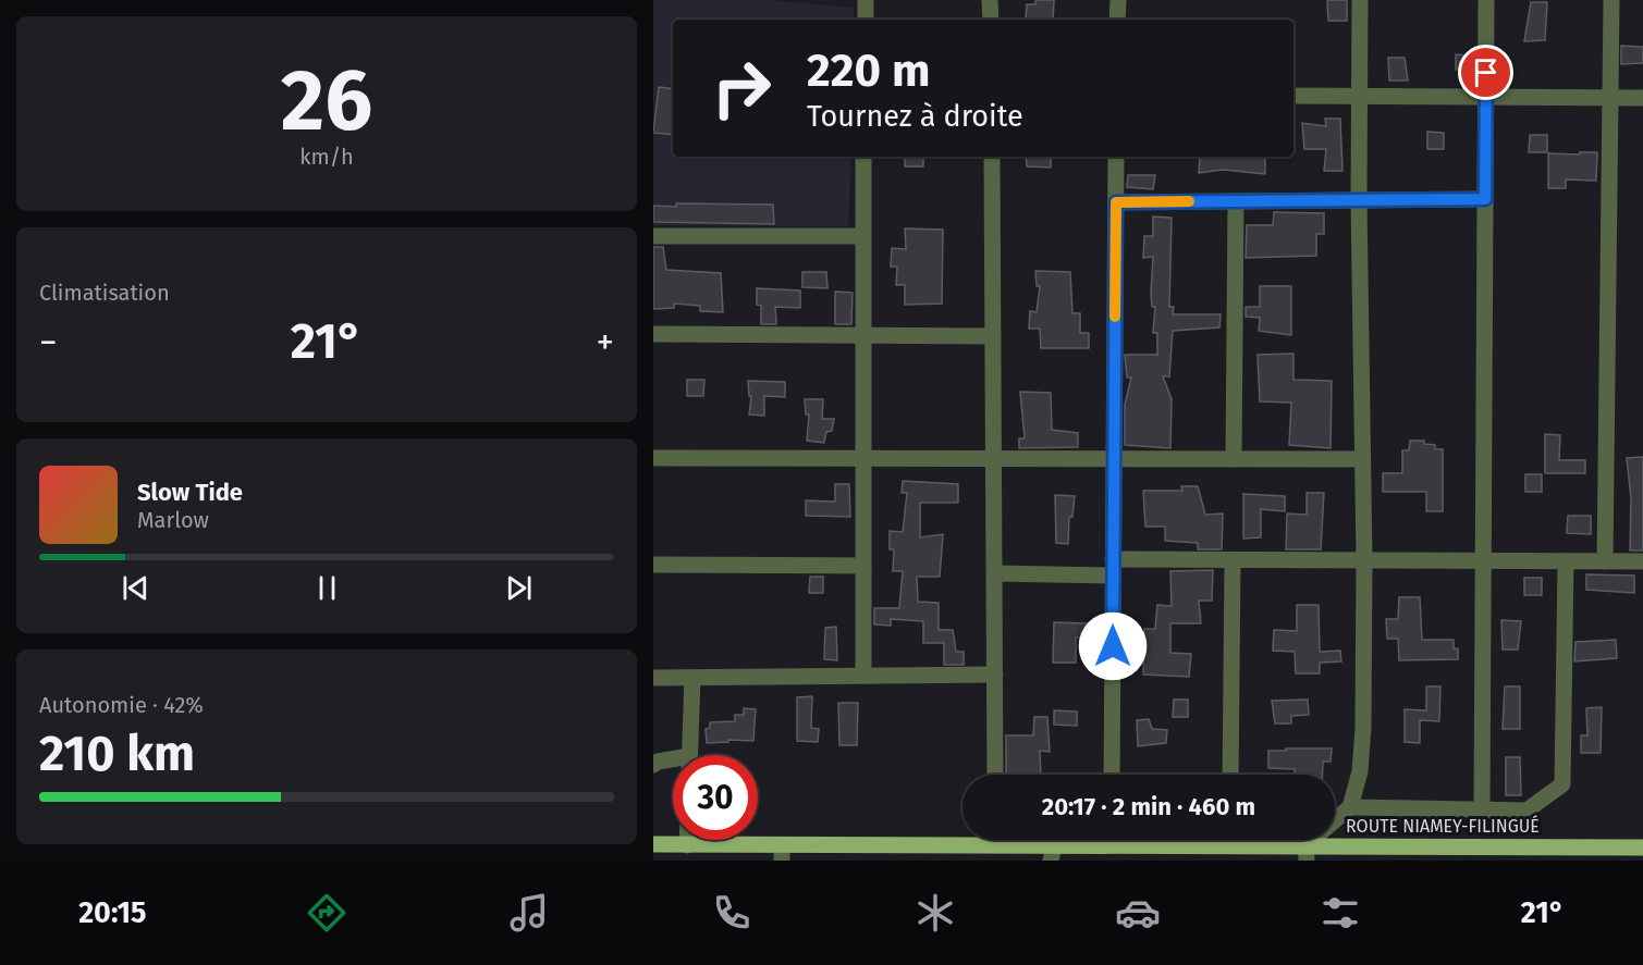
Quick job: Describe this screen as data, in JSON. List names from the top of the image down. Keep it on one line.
{"streets":{"main road":["ROUTE NIAMEY-FILINGUÉ"]},"page":{"tile":[["26","km/h"],"Climatisation",["Autonomie · 42%","210 km"]],"turn":["220 m","Tournez à droite"],"heat":["−","21°","+"],"song":["Slow Tide","Marlow"],"limit":"30","trip":"20:17 · 2 min · 460 m","tabs":["20:15","21°"]}}
